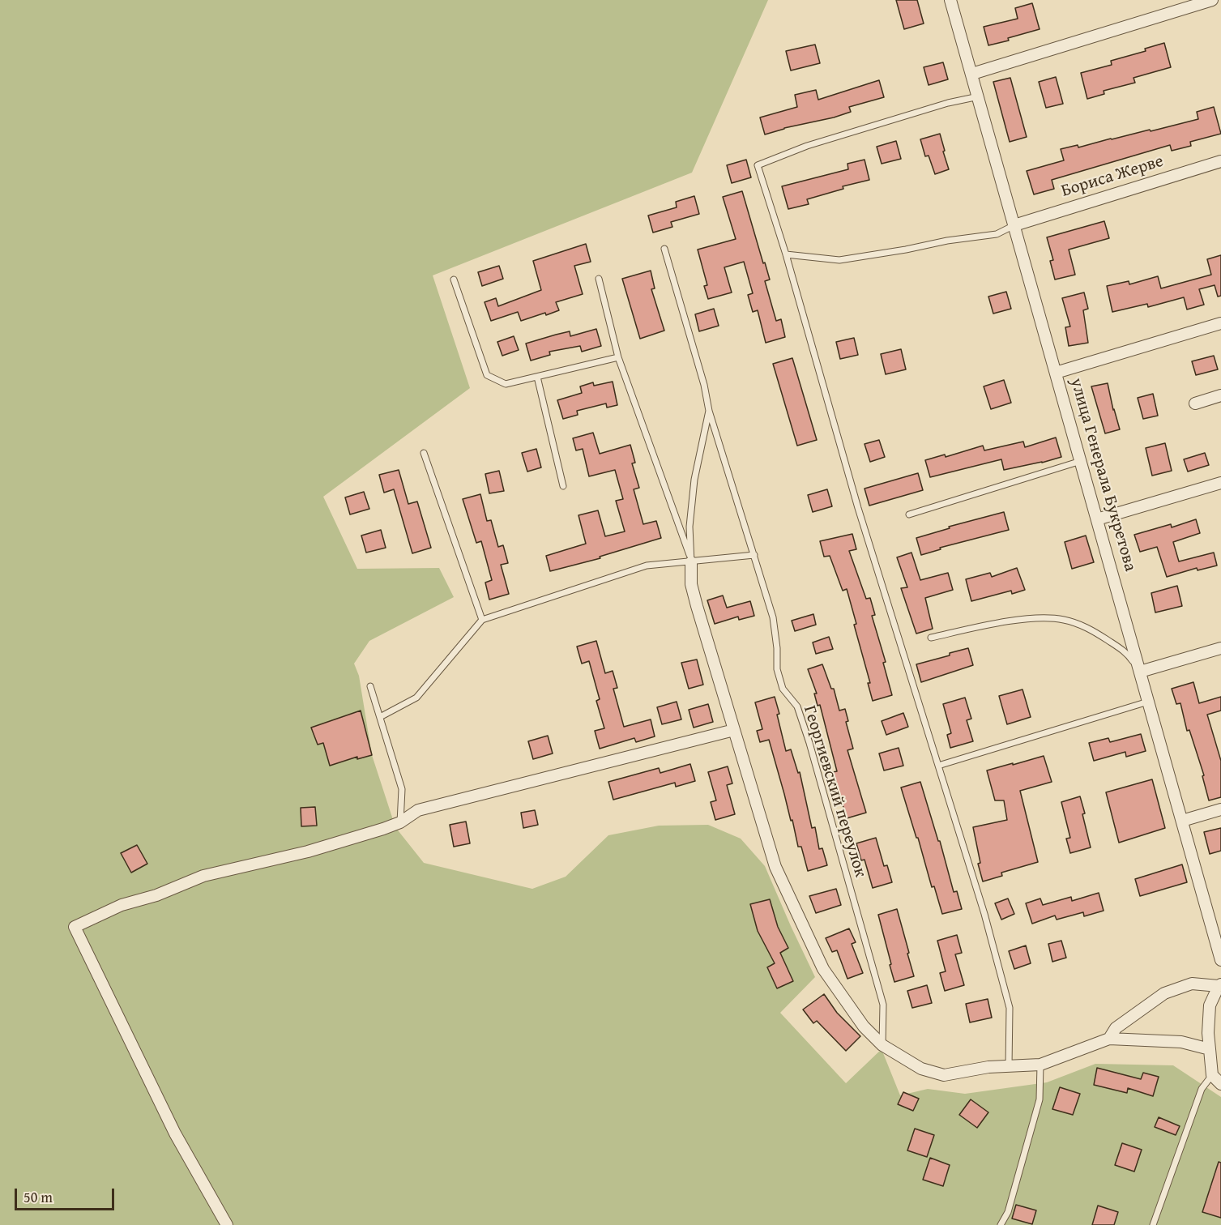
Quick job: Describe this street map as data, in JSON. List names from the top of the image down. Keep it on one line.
{"streets":{"street":["Бориса Жерве","улица Генерала Букретова"],"lane":["Георгиевский переулок"]},"crossings":[["Бориса Жерве","улица Генерала Букретова"]],"scale_bar":"50 m"}
